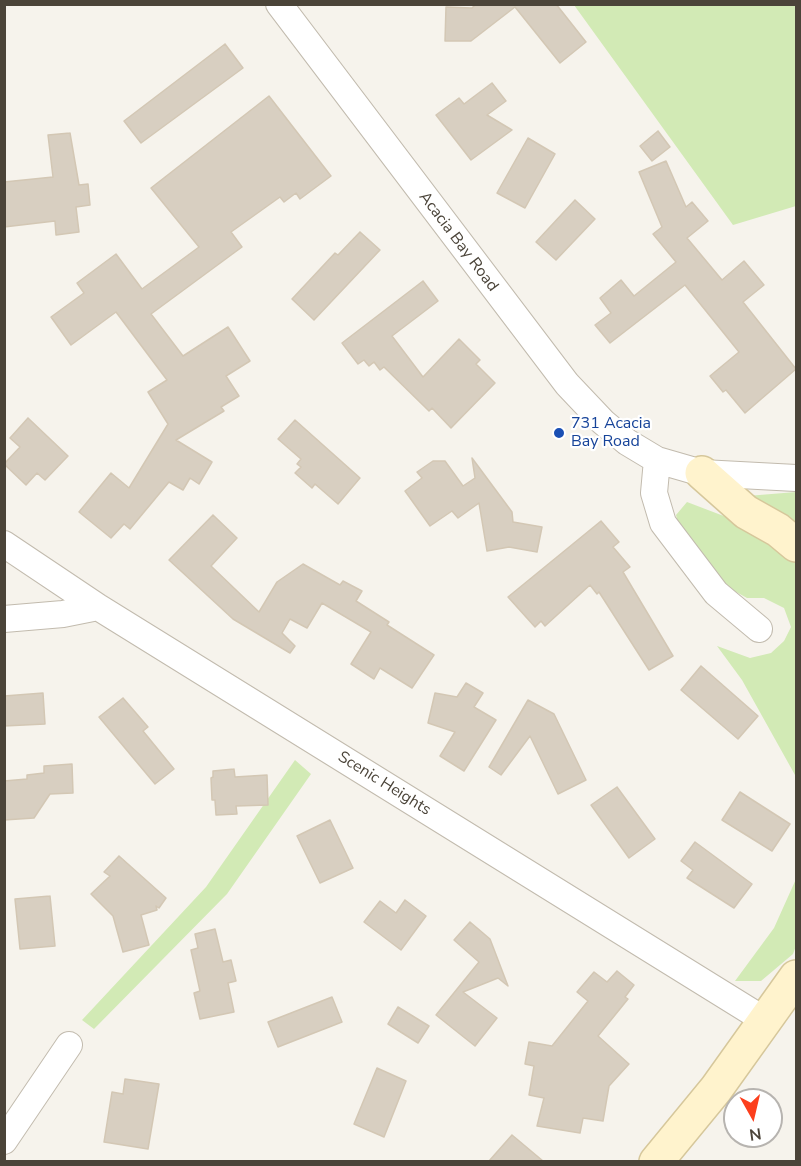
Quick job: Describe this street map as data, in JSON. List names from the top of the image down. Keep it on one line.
{"streets":{"street":["Acacia Bay Road","Scenic Heights"]},"places":["731 Acacia Bay Road"],"north":"bottom"}
